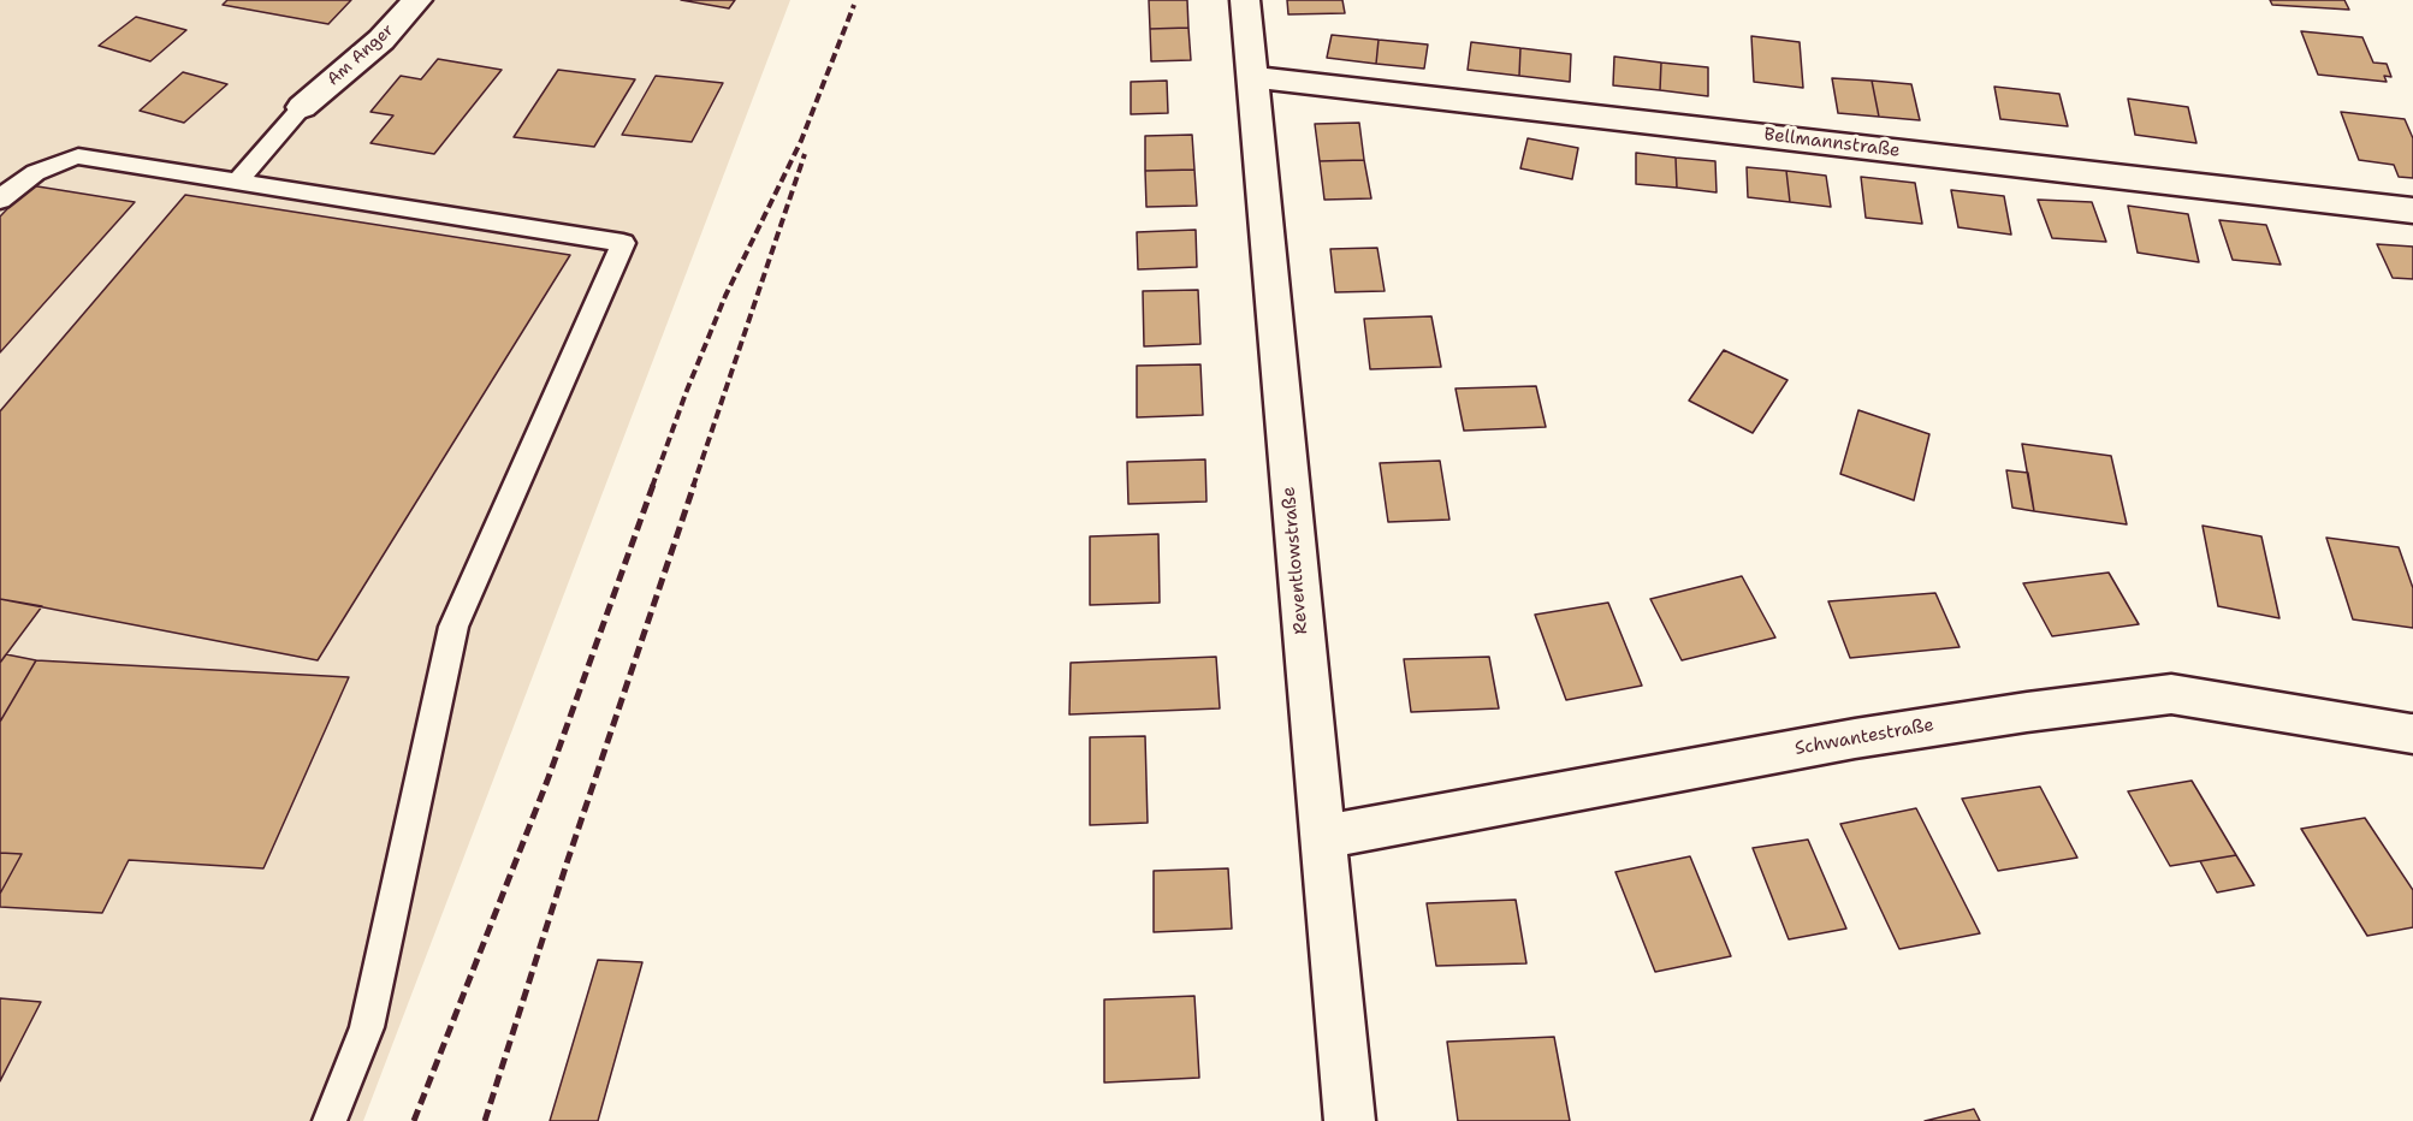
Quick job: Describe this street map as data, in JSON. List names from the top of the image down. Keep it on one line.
{"streets":{"street":["Am Anger","Bellmannstraße","Reventlowstraße","Schwantestraße"]},"crossings":[["Bellmannstraße","Reventlowstraße"],["Reventlowstraße","Schwantestraße"]]}
